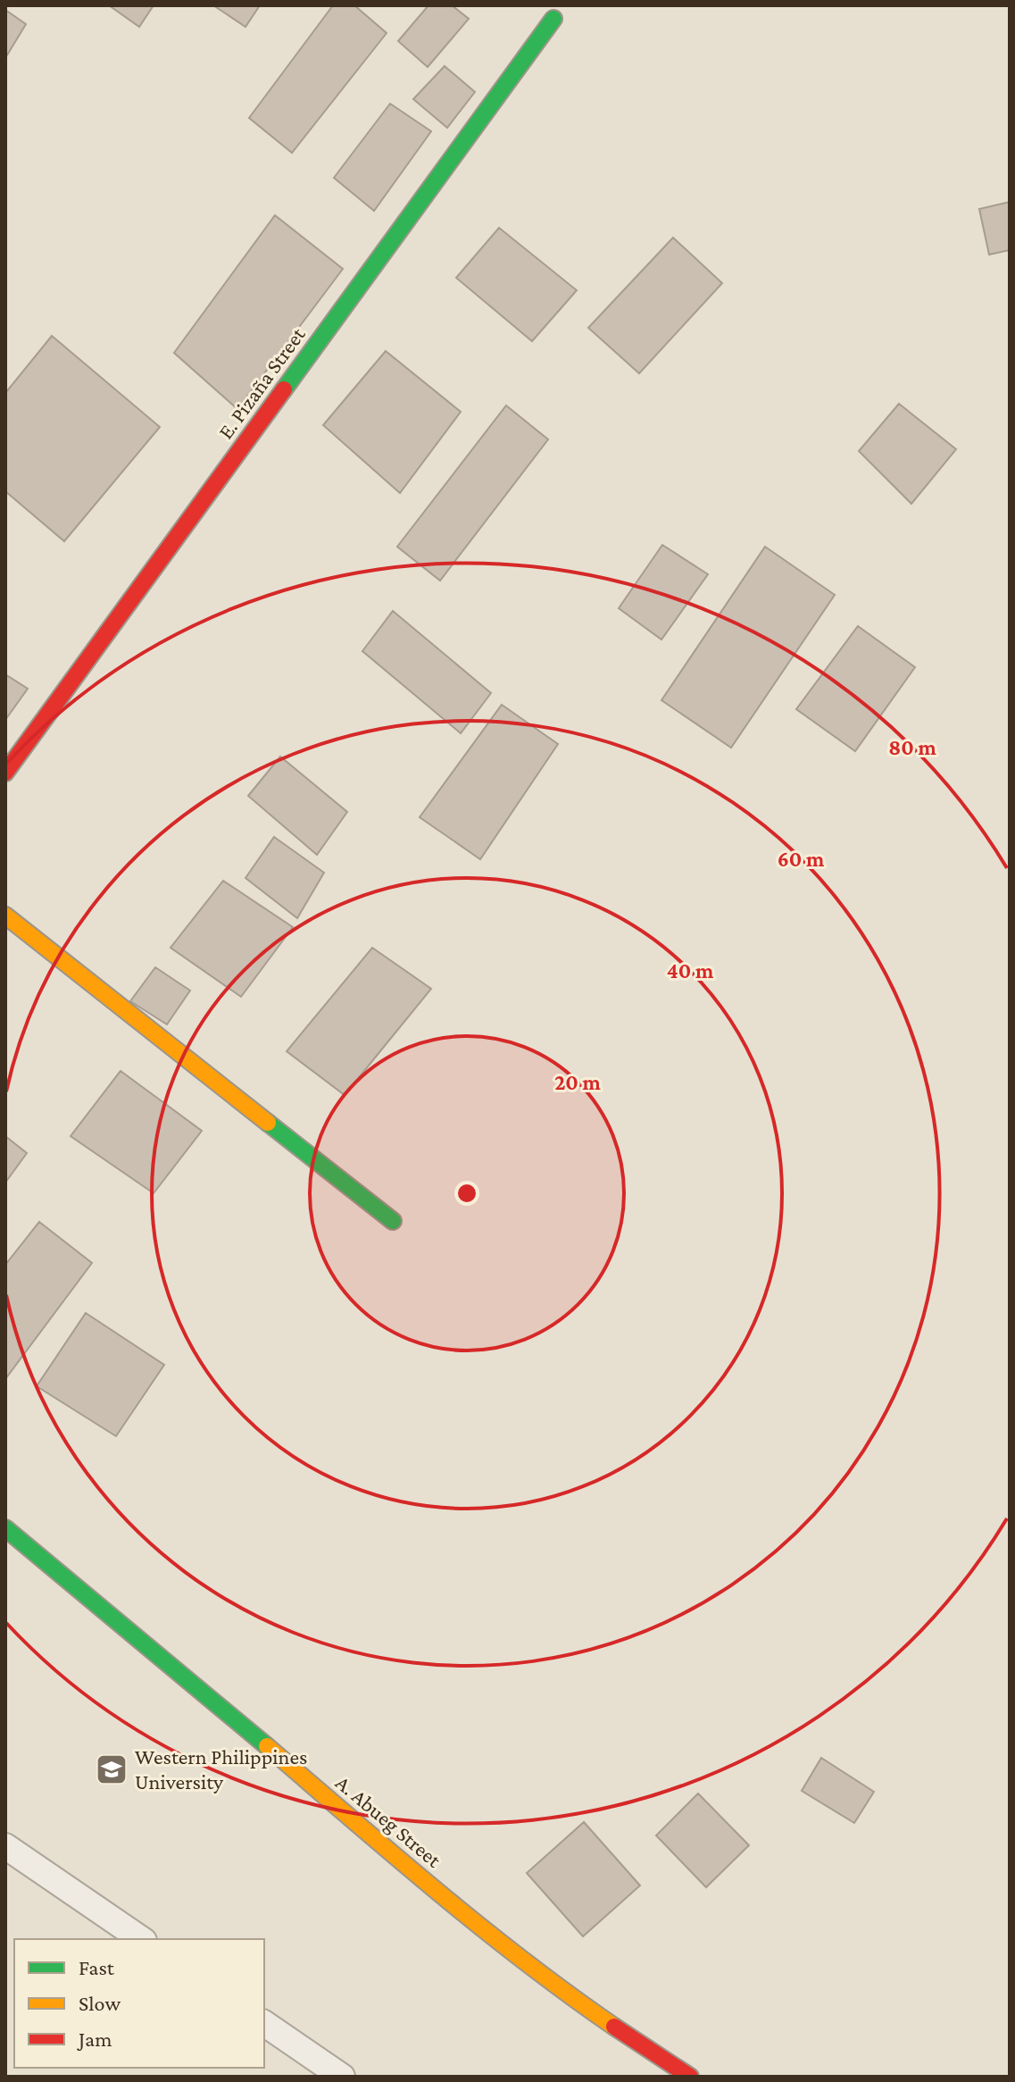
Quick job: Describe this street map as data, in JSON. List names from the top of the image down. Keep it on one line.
{"streets":{"street":["E. Pizaña Street","A. Abueg Street"]},"places":{"school or university":["Western Philippines University"]},"legend":["Fast","Slow","Jam"],"rings":["80 m","60 m","40 m","20 m"]}
